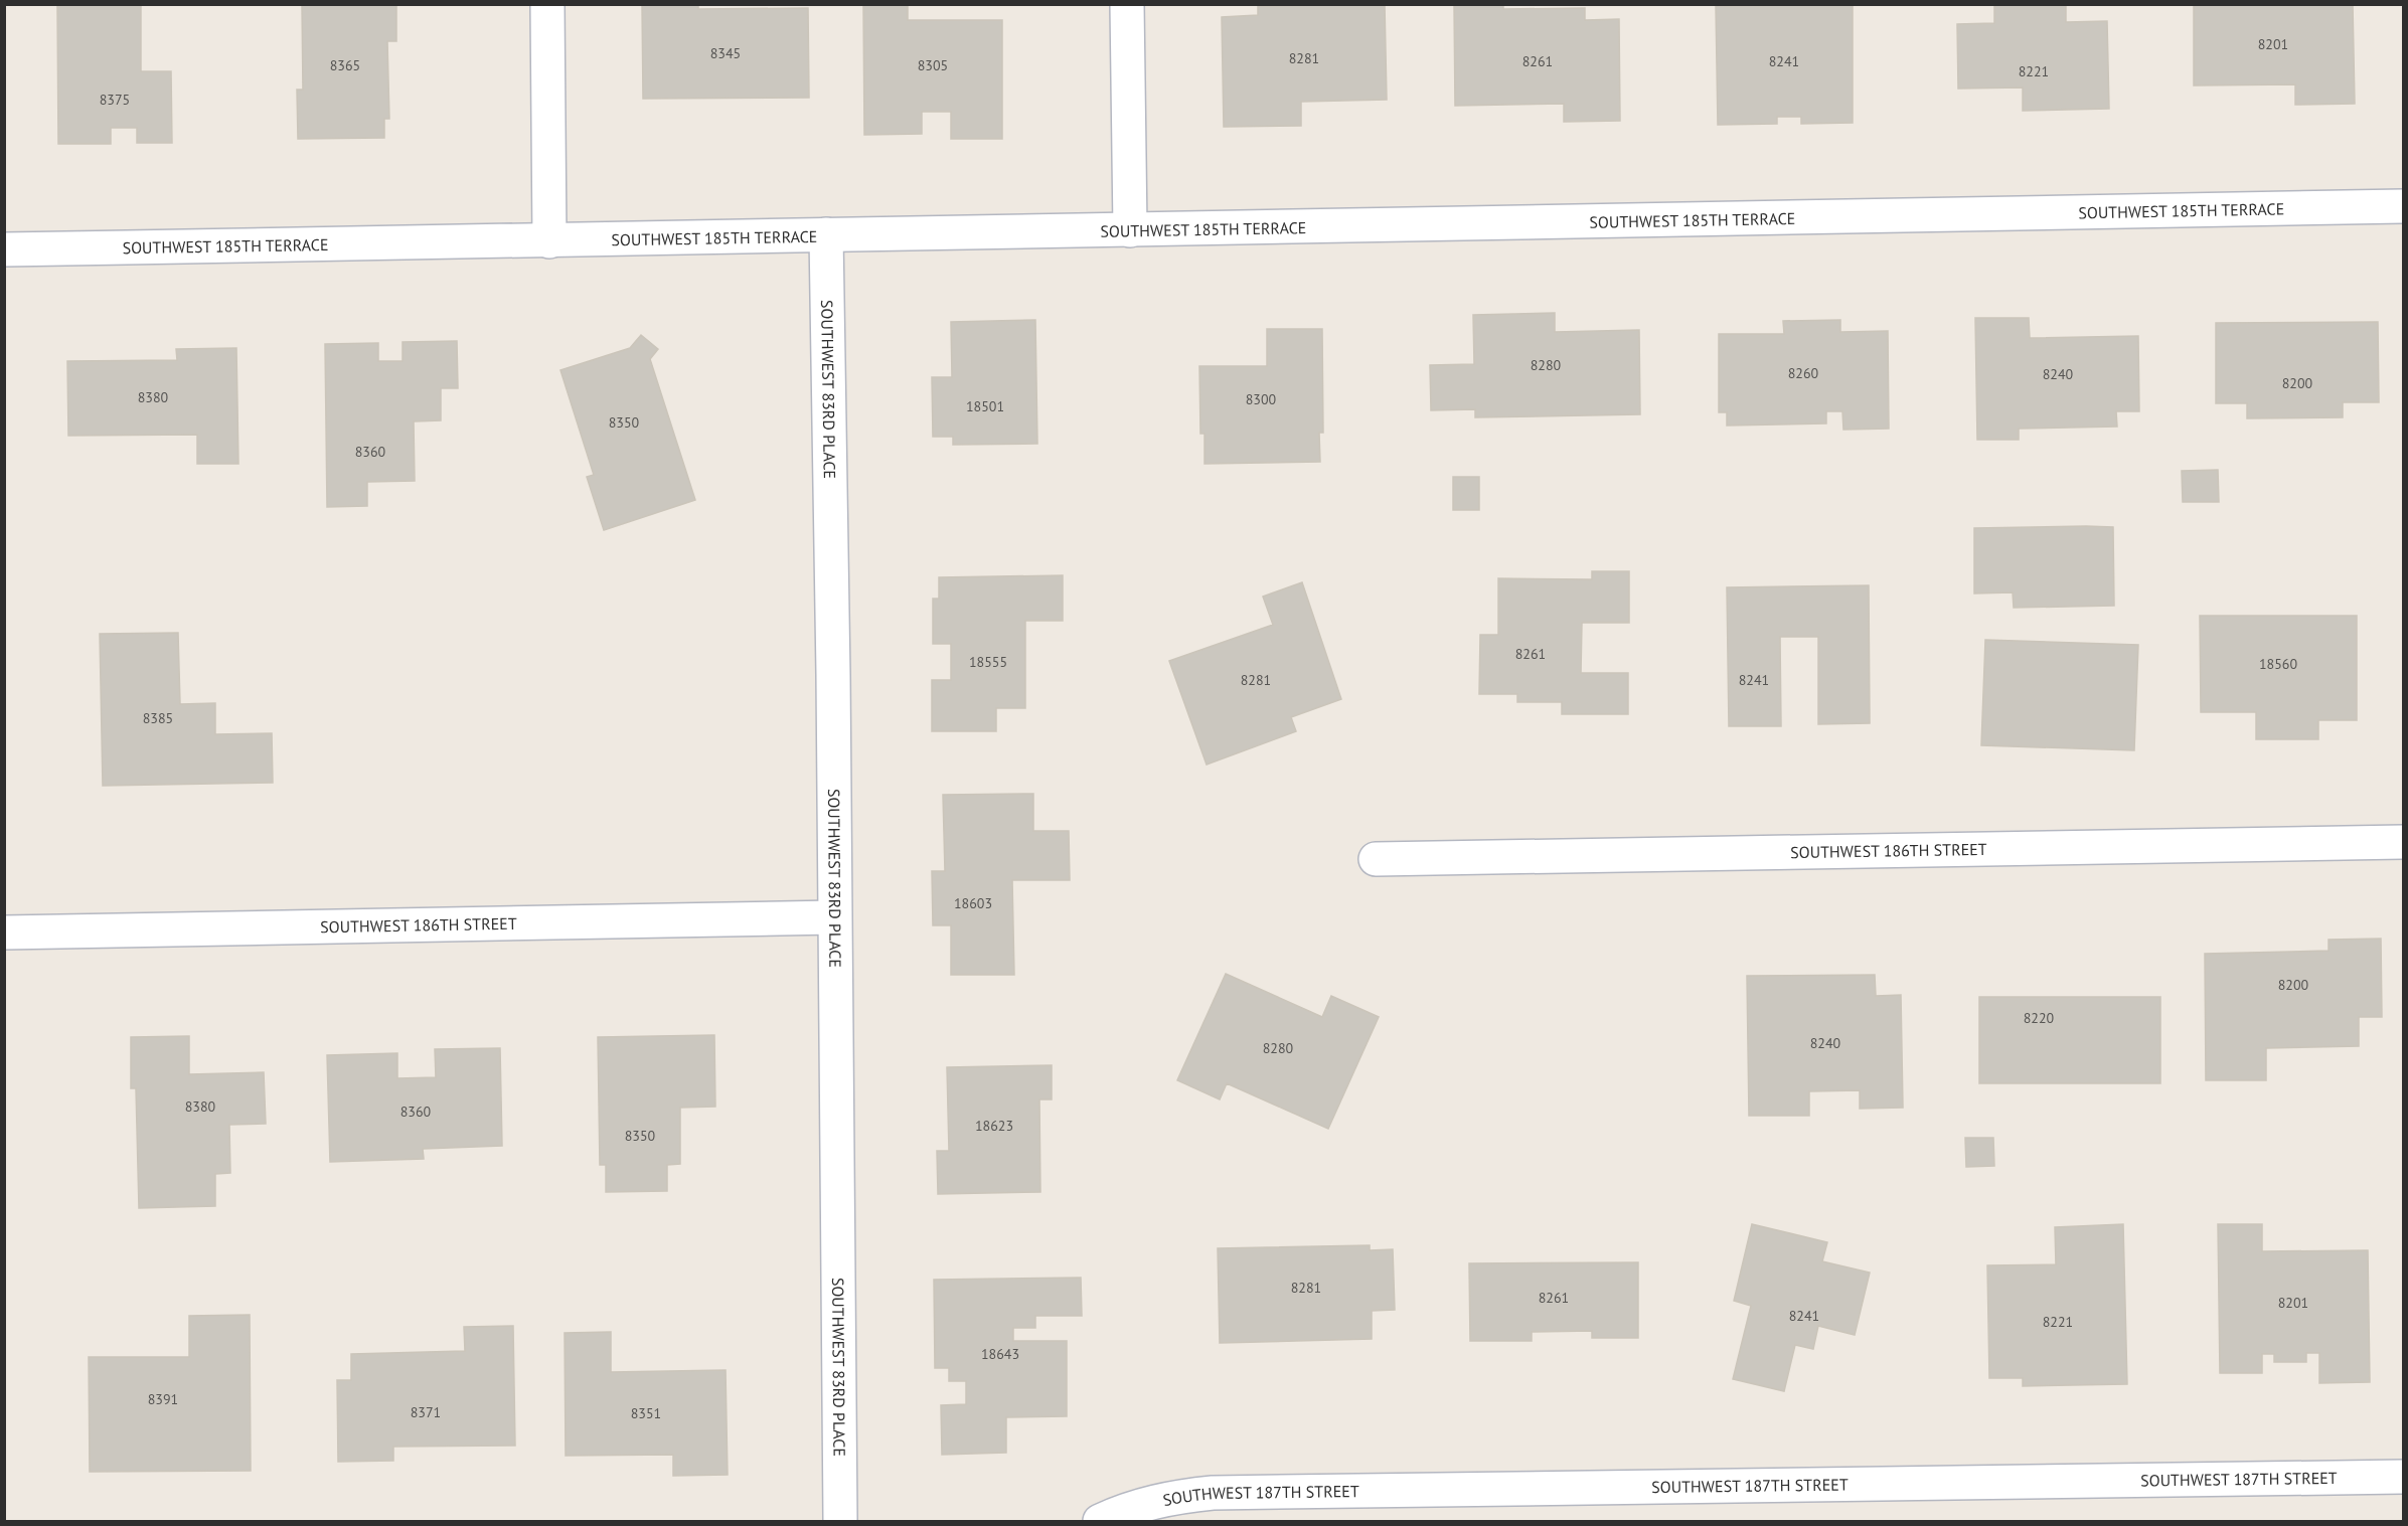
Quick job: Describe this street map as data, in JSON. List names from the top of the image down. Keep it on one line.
{"streets":{"street":["SOUTHWEST 185TH TERRACE","SOUTHWEST 83RD PLACE","SOUTHWEST 186TH STREET","SOUTHWEST 187TH STREET"]},"crossings":[["SOUTHWEST 185TH TERRACE","SOUTHWEST 83RD PLACE"],["SOUTHWEST 83RD PLACE","SOUTHWEST 186TH STREET"]],"house_numbers":["8201","8345","8281","8261","8241","8365","8305","8221","8375","8280","8260","8240","8200","8380","8300","18501","8350","8360","8261","18555","18560","8281","8241","8385","18603","8200","8220","8240","8280","8380","8360","18623","8350","8281","8261","8201","8241","8221","18643","8391","8371","8351"]}
